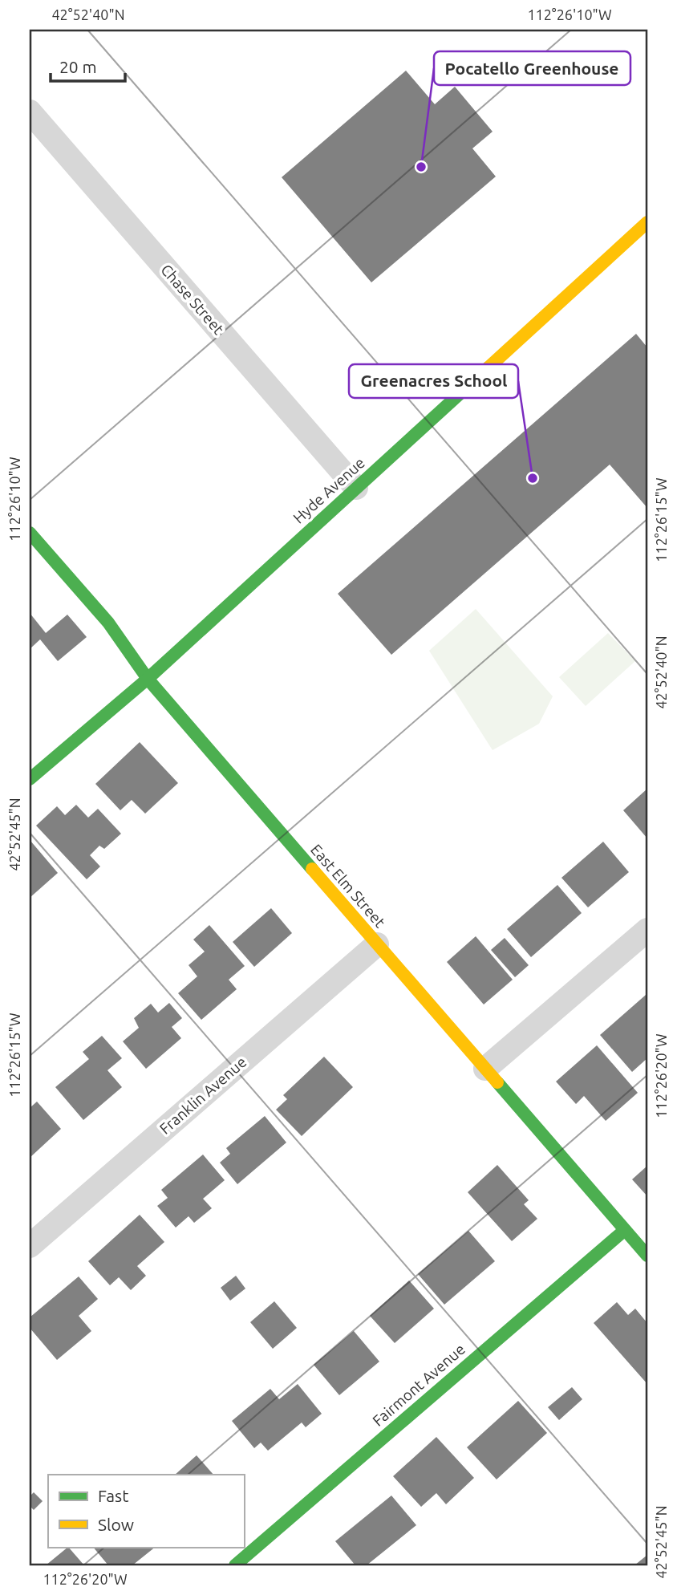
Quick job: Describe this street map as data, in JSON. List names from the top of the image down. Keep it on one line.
{"streets":{"street":["Chase Street","Hyde Avenue","East Elm Street","Franklin Avenue","Fairmont Avenue"]},"crossings":[["Chase Street","Hyde Avenue"],["Hyde Avenue","East Elm Street"],["East Elm Street","Franklin Avenue"],["East Elm Street","Fairmont Avenue"]],"places":["Pocatello Greenhouse","Greenacres School"],"legend":["Fast","Slow"],"scale_bar":"20 m","coordinates":["42°52'40\"N","112°26'10\"W","112°26'15\"W","42°52'45\"N","112°26'20\"W"]}
